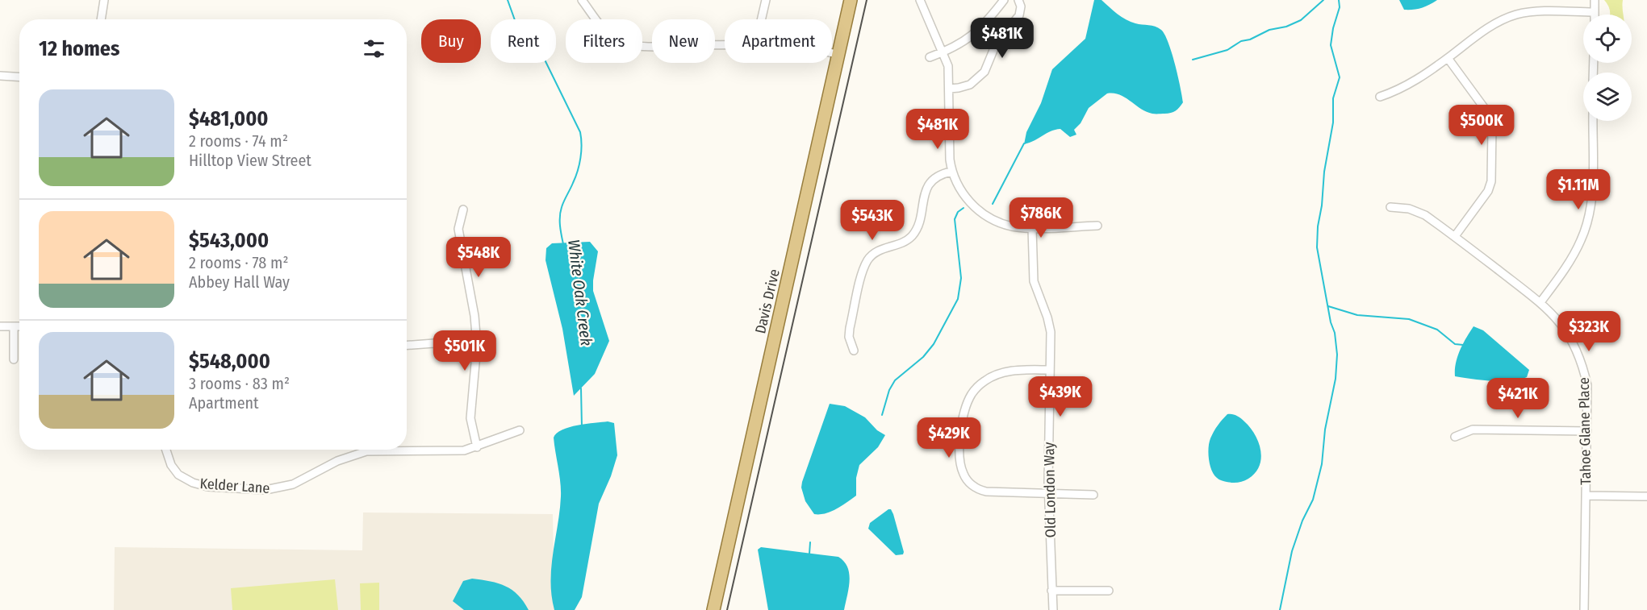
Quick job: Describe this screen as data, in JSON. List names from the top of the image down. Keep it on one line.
{"streets":{"main road":["Davis Drive"],"street":["Tahoe Glane Place","Kelder Lane","Old London Way"]},"water":["White Oak Creek"],"page":{"price":["$481K","$500K","$481K","$1.11M","$786K","$543K","$548K","$323K","$501K","$439K","$421K","$429K"],"chip":["Buy","Rent","Filters","New","Apartment"],"heading":"12 homes","list":[{"name":"$481,000","note":"2 rooms · 74 m² · Hilltop View Street"},{"name":"$543,000","note":"2 rooms · 78 m² · Abbey Hall Way"},{"name":"$548,000","note":"3 rooms · 83 m² · Apartment"}]}}
